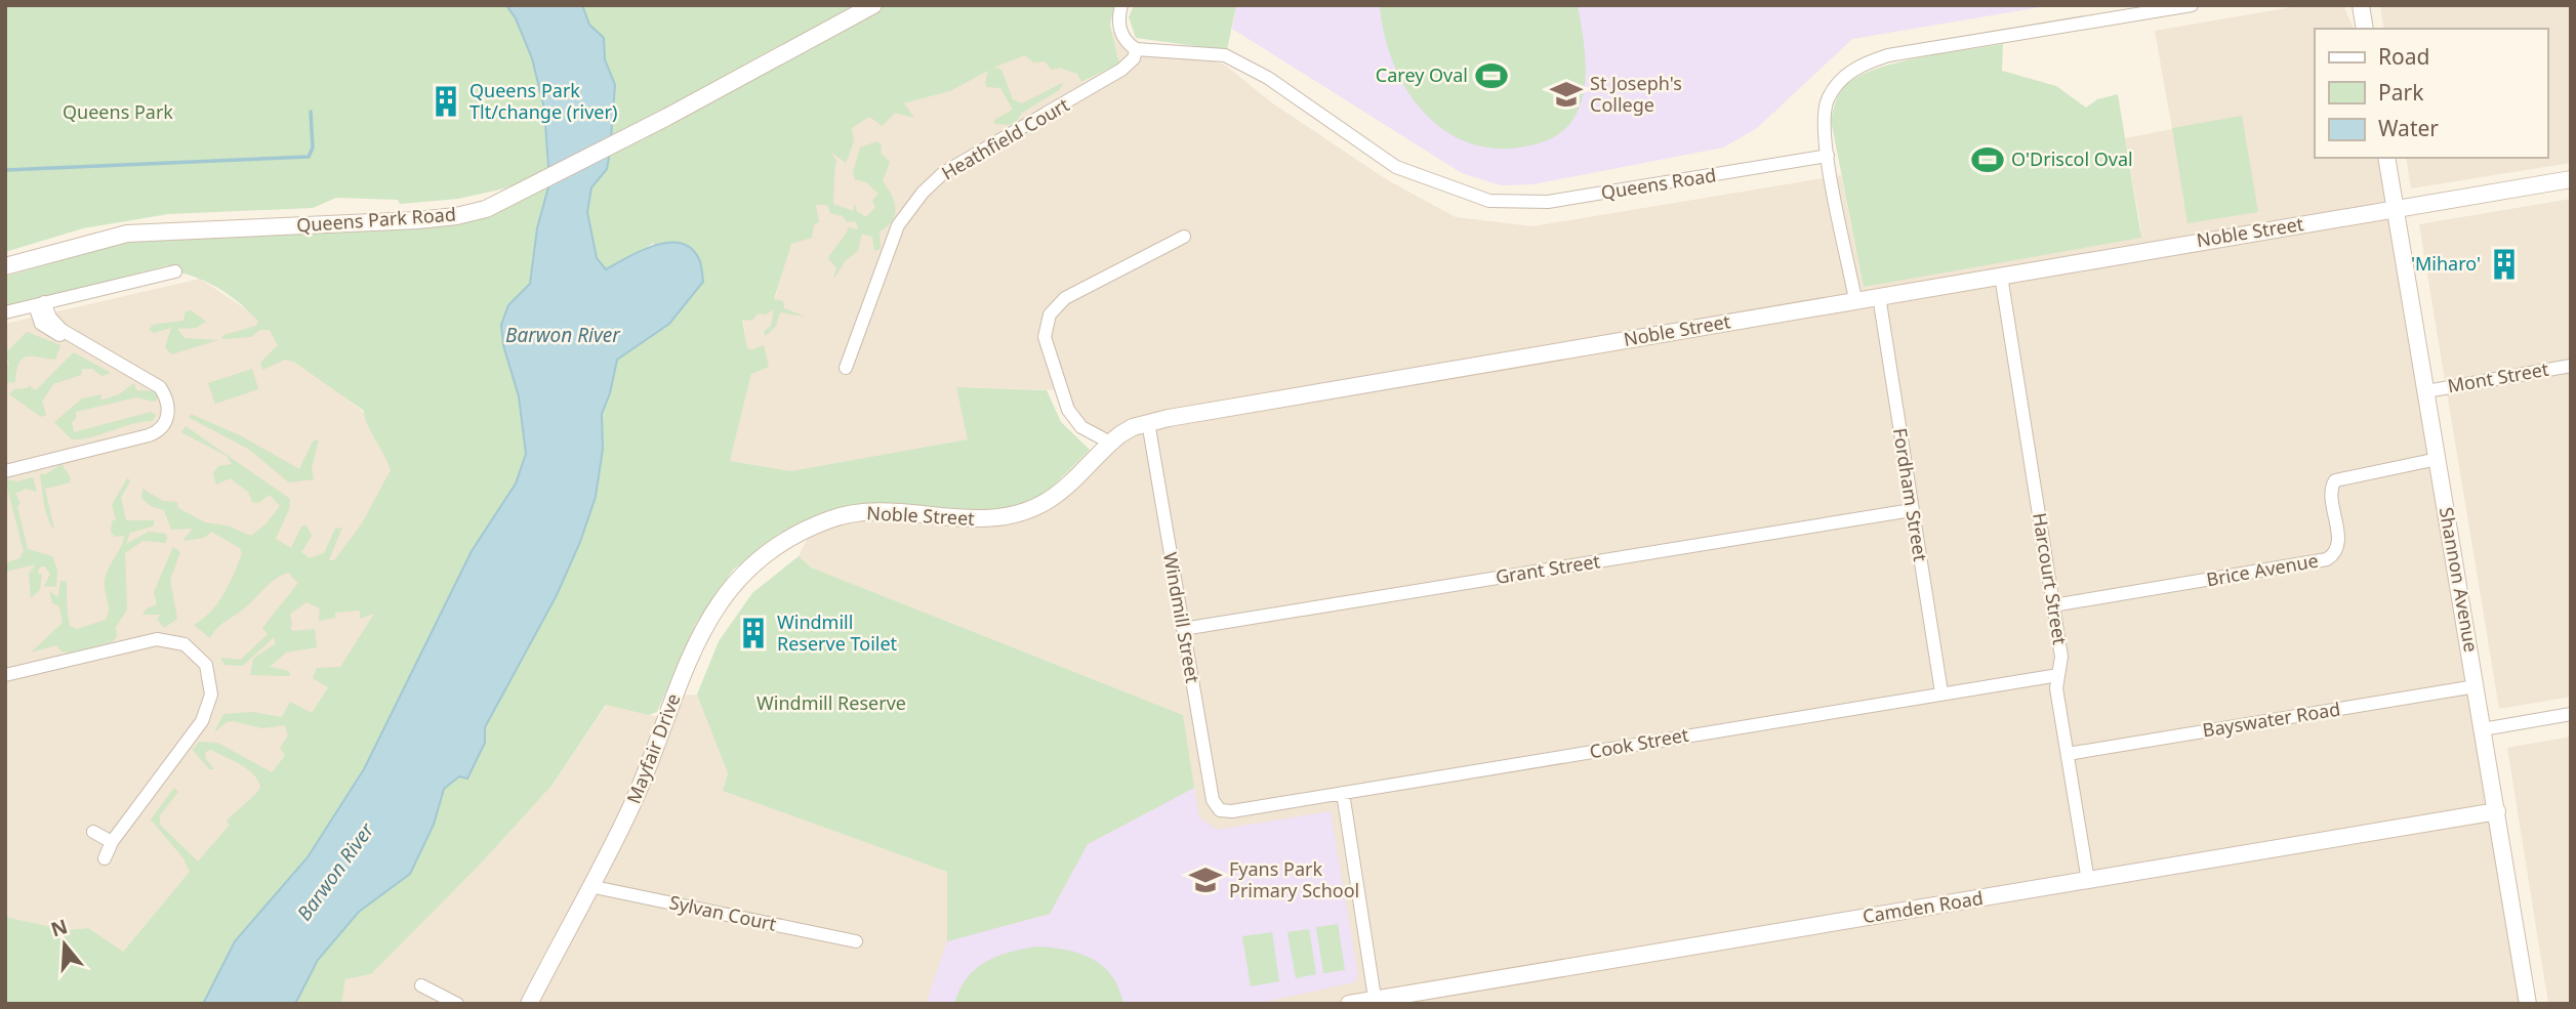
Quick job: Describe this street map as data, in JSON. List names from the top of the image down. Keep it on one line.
{"streets":{"street":["Heathfield Court","Queens Road","Queens Park Road","Noble Street","Mont Street","Fordham Street","Grant Street","Brice Avenue","Harcourt Street","Shannon Avenue","Windmill Street","Bayswater Road","Cook Street","Mayfair Drive","Camden Road","Sylvan Court"]},"crossings":[["Heathfield Court","Queens Road"],["Noble Street","Fordham Street"],["Noble Street","Harcourt Street"],["Noble Street","Shannon Avenue"],["Noble Street","Windmill Street"],["Noble Street","Mayfair Drive"],["Mont Street","Shannon Avenue"],["Fordham Street","Grant Street"],["Fordham Street","Cook Street"],["Grant Street","Windmill Street"],["Brice Avenue","Harcourt Street"],["Brice Avenue","Shannon Avenue"],["Harcourt Street","Bayswater Road"],["Harcourt Street","Cook Street"],["Harcourt Street","Camden Road"],["Shannon Avenue","Bayswater Road"],["Shannon Avenue","Camden Road"],["Windmill Street","Cook Street"],["Mayfair Drive","Sylvan Court"]],"water":["Barwon River"],"parks":["Queens Park","Windmill Reserve"],"places":{"sports":["Carey Oval","O'Driscol Oval"],"school or university":["St Joseph's College","Fyans Park Primary School"],"building":["Queens Park Tlt/change (river)","'Miharo'","Windmill Reserve Toilet"]},"legend":["Road","Park","Water"],"north":"top"}
